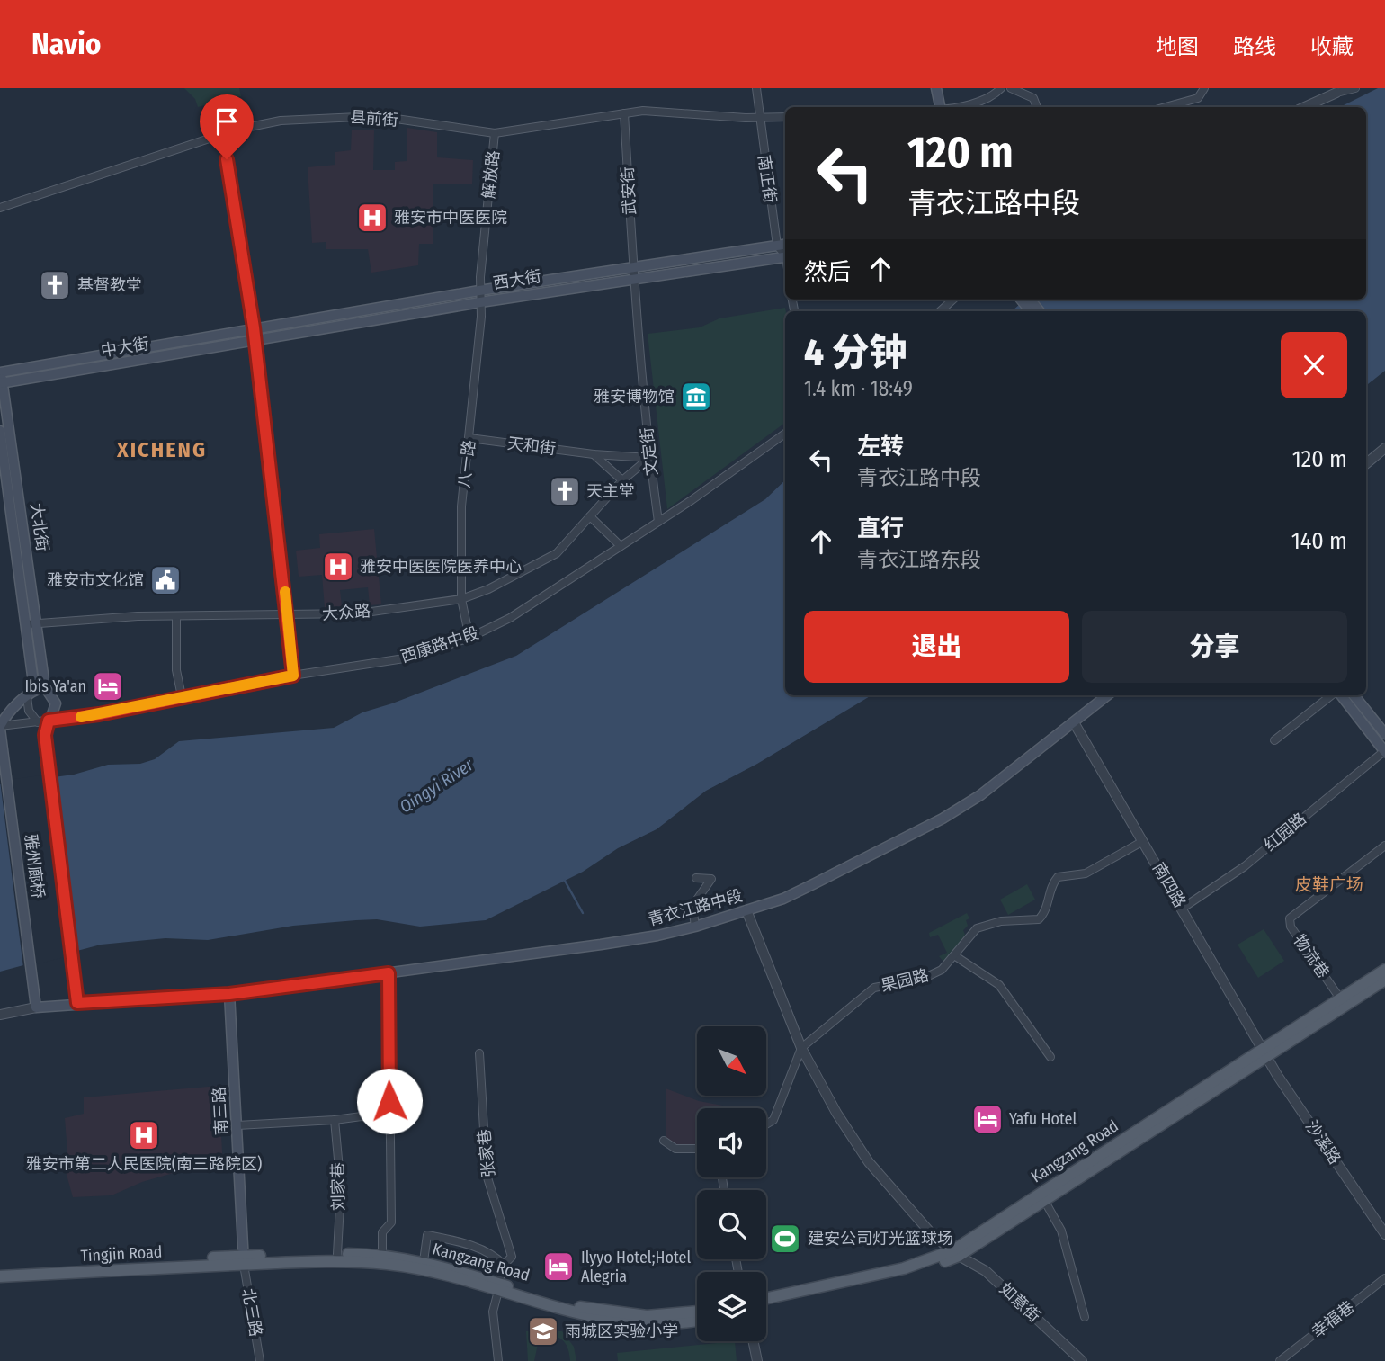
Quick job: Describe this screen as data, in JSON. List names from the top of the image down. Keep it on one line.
{"streets":{"main road":["西大街","中大街","大北街","雅州廊桥","青衣江路中段","南三路","Kangzang Road","Tingjin Road"],"street":["县前街","解放路","南正街","武安街","天和街","文定街","八一路","大众路","西康路中段","红园路","南四路","物流巷","果园路","沙溪路","张家巷","刘家巷","如意街","北三路","幸福巷"]},"crossings":[["县前街","解放路"],["县前街","南正街"],["县前街","武安街"],["解放路","西大街"],["解放路","八一路"],["南正街","西大街"],["武安街","西大街"],["武安街","文定街"],["西大街","中大街"],["西大街","文定街"],["西大街","八一路"],["西大街","大北街"],["中大街","大北街"],["天和街","文定街"],["天和街","八一路"],["天和街","大众路"],["文定街","大众路"],["文定街","西康路中段"],["八一路","大众路"],["八一路","西康路中段"],["大北街","大众路"],["大北街","西康路中段"],["大北街","雅州廊桥"],["西康路中段","雅州廊桥"],["红园路","南四路"],["雅州廊桥","青衣江路中段"],["南四路","青衣江路中段"],["南四路","果园路"],["南四路","沙溪路"],["南四路","Kangzang Road"],["青衣江路中段","南三路"],["青衣江路中段","如意街"],["物流巷","Kangzang Road"],["果园路","如意街"],["南三路","Kangzang Road"],["南三路","Tingjin Road"],["南三路","北三路"],["沙溪路","Kangzang Road"],["Kangzang Road","张家巷"],["Kangzang Road","刘家巷"],["Kangzang Road","Tingjin Road"],["Kangzang Road","如意街"],["Kangzang Road","北三路"],["Tingjin Road","北三路"]],"districts":["XICHENG","皮鞋广场"],"water":["Qingyi River"],"places":{"hospital":["雅安市中医医院","雅安中医医院医养中心","雅安市第二人民医院(南三路院区)"],"church":["基督教堂","天主堂"],"museum":["雅安博物馆"],"public building":["雅安市文化馆"],"hotel":["Ibis Ya'an","Yafu Hotel","Ilyyo Hotel;Hotel Alegria"],"sports":["建安公司灯光篮球场"],"school or university":["雨城区实验小学"]},"north":"bottom right","page":{"header":"Navio","nav":["地图","路线","收藏"],"turn":["120 m","青衣江路中段"],"then":"然后","heading":["4 分钟","1.4 km · 18:49"],"list":[{"name":"左转","note":"青衣江路中段","value":"120 m"},{"name":"直行","note":"青衣江路东段","value":"140 m"}],"buttons":["退出","分享"]}}
